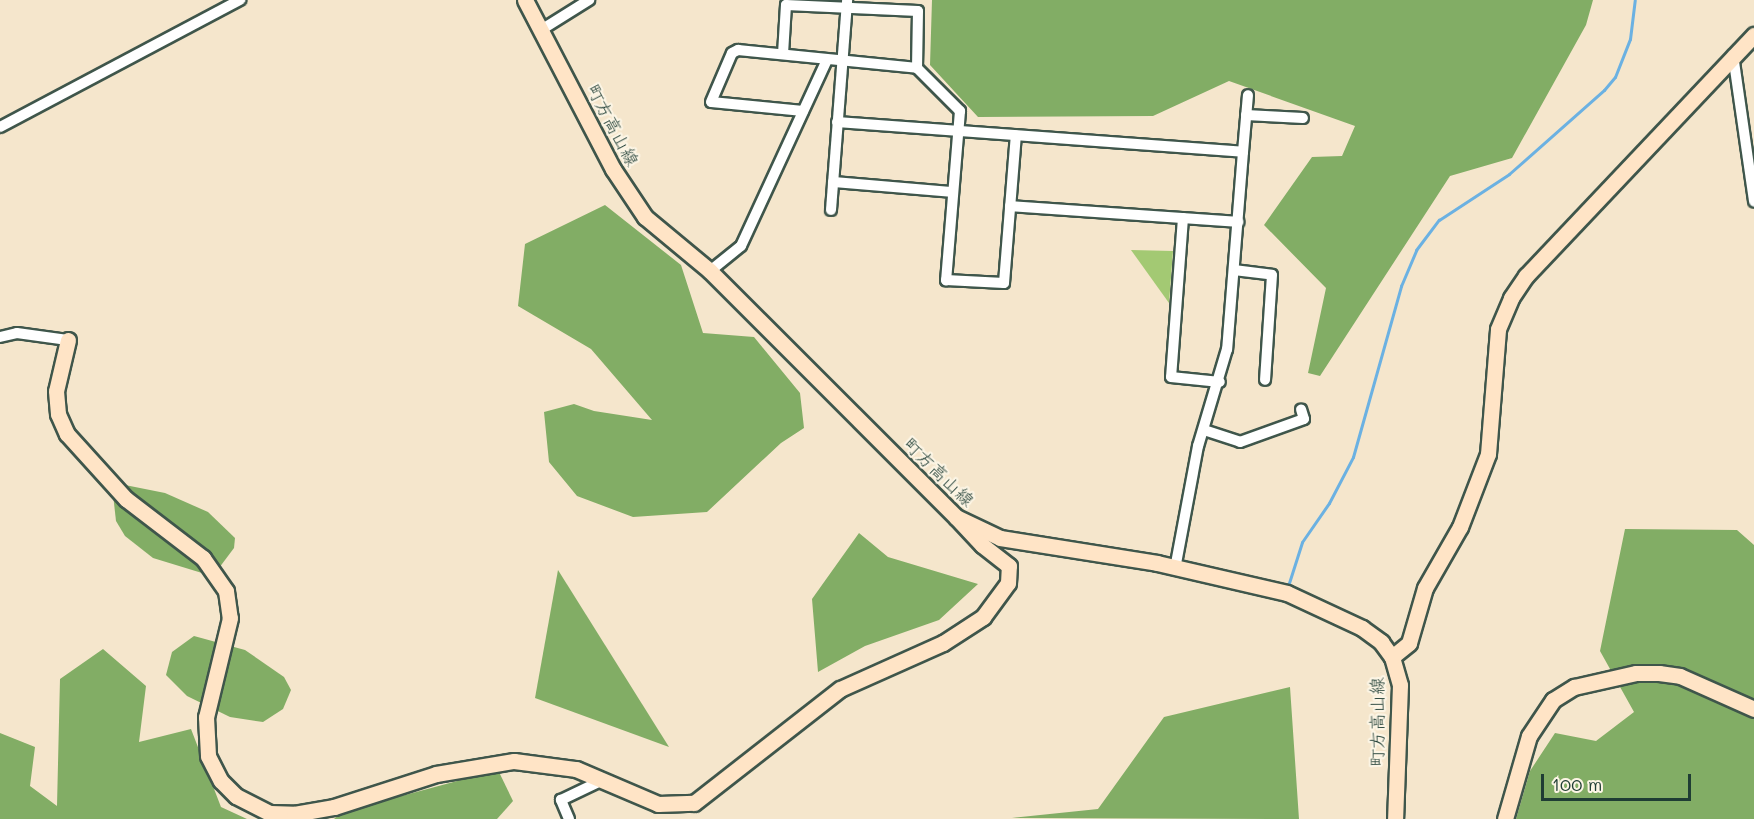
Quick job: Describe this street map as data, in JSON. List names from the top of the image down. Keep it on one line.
{"streets":{"street":["町方高山線"]},"scale_bar":"100 m"}
